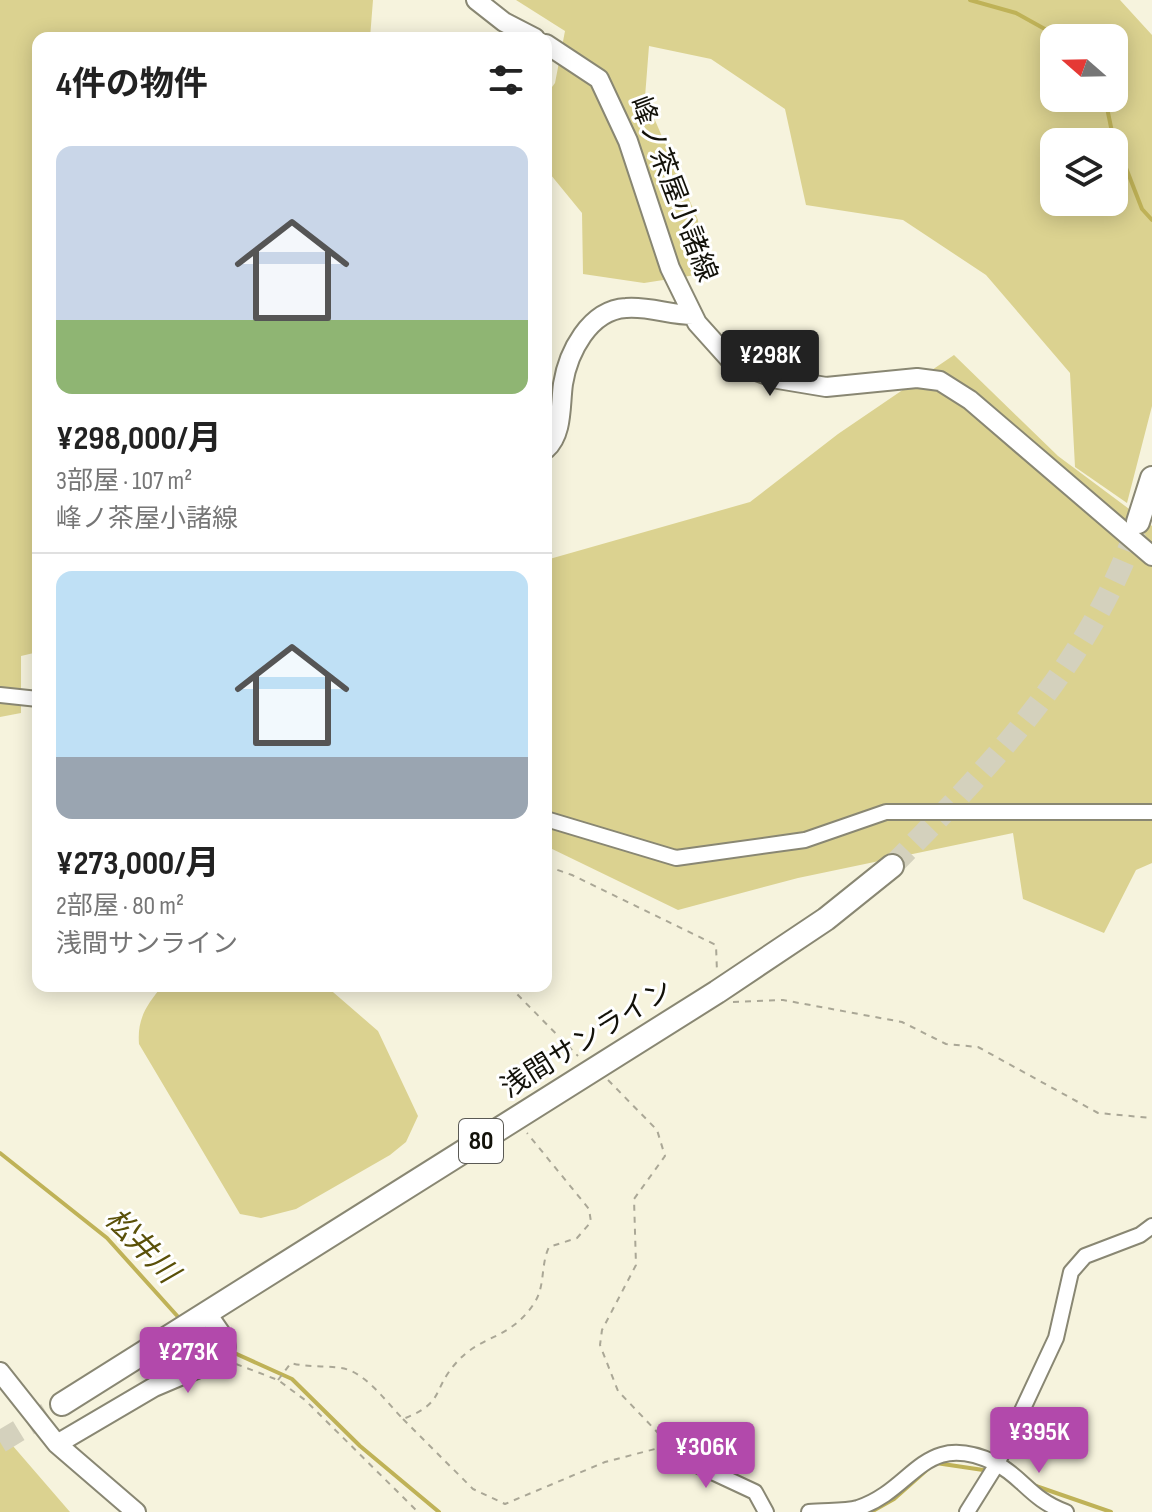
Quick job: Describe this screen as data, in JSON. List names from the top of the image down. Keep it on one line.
{"streets":{"main road":["峰ノ茶屋小諸線","浅間サンライン","80"]},"water":["松井川"],"north":"left","page":{"heading":"4件の物件","list":[{"name":"¥298,000/月","note":"3部屋 · 107 m² · 峰ノ茶屋小諸線"},{"name":"¥273,000/月","note":"2部屋 · 80 m² · 浅間サンライン"}],"price":["¥298K","¥273K","¥395K","¥306K"]}}
